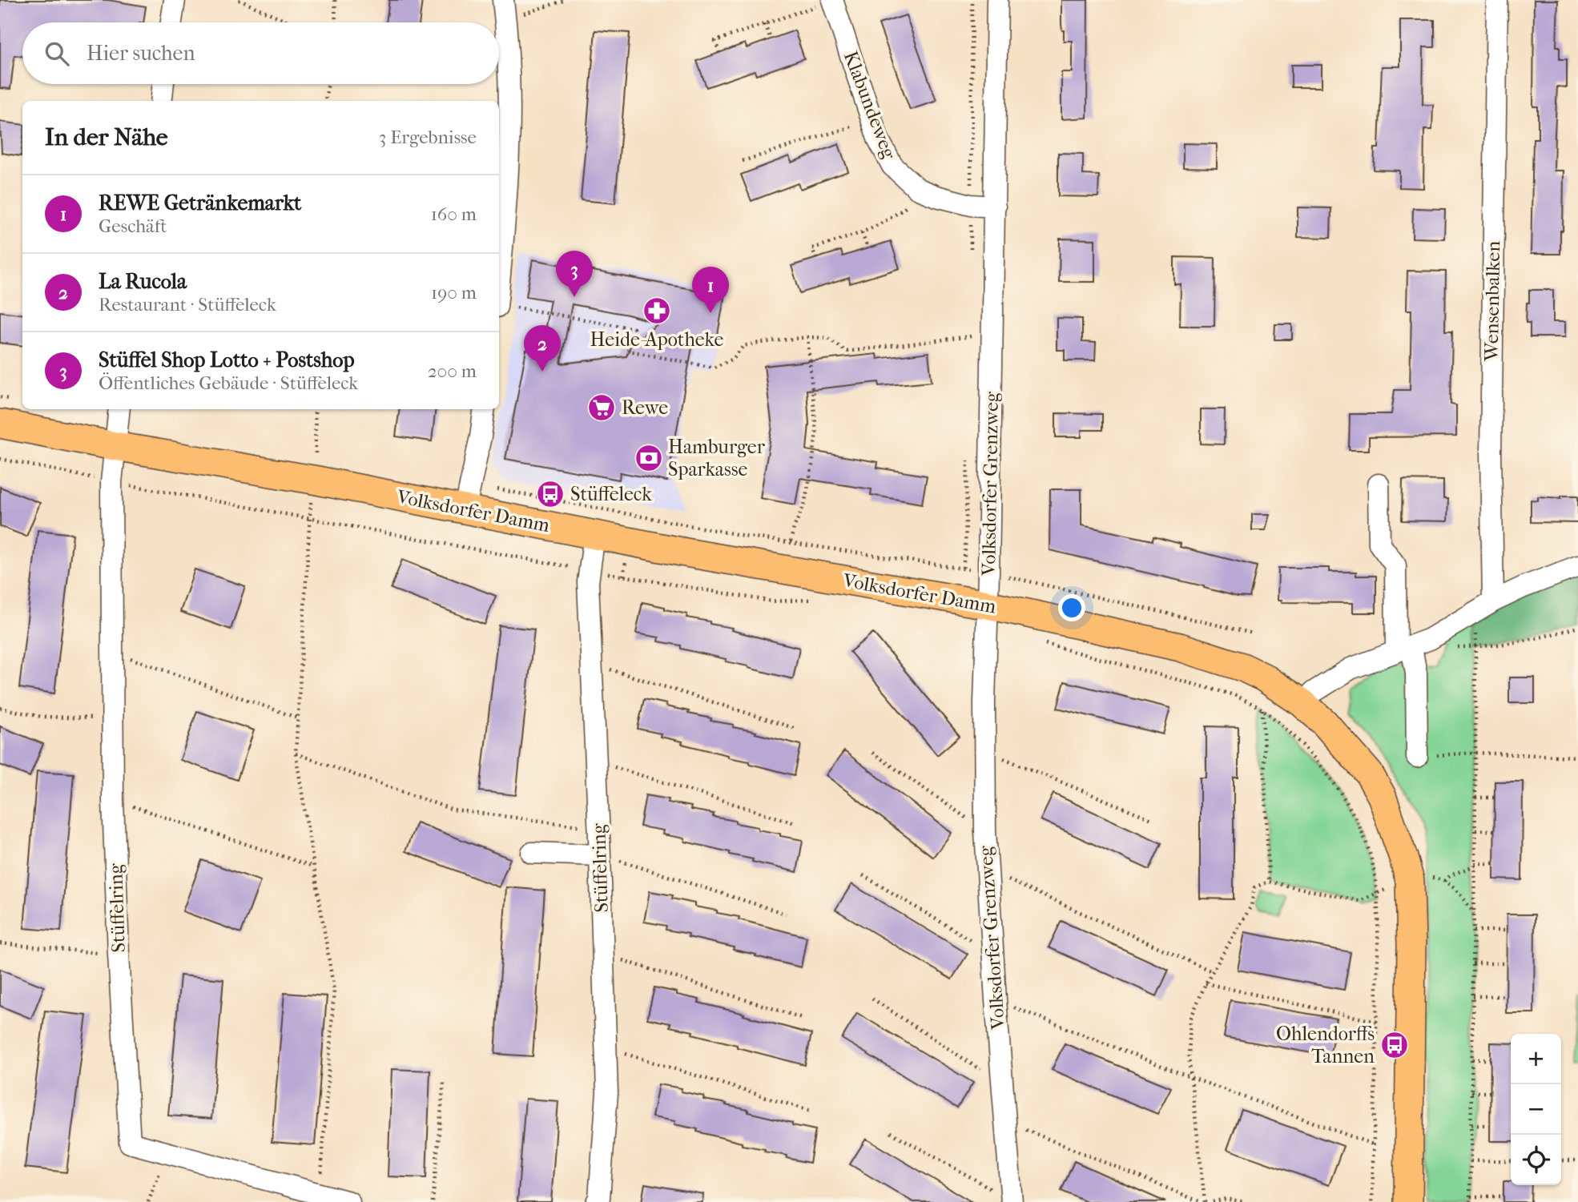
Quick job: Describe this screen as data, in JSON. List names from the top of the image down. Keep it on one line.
{"streets":{"main road":["Volksdorfer Damm"],"street":["Klabundeweg","Wensenbalken","Volksdorfer Grenzweg","Stüffelring"]},"crossings":[["Klabundeweg","Volksdorfer Grenzweg"],["Volksdorfer Grenzweg","Volksdorfer Damm"],["Volksdorfer Damm","Stüffelring"]],"places":{"pharmacy":["Heide-Apotheke"],"supermarket":["Rewe"],"bank":["Hamburger Sparkasse"],"bus stop":["Stüffeleck","Ohlendorffs Tannen"]},"page":{"search":"Hier suchen","heading":["In der Nähe","3 Ergebnisse"],"list":[{"mark":"1","name":"REWE Getränkemarkt","note":"Geschäft","value":"160 m"},{"mark":"2","name":"La Rucola","note":"Restaurant · Stüffeleck","value":"190 m"},{"mark":"3","name":"Stüffel Shop Lotto + Postshop","note":"Öffentliches Gebäude · Stüffeleck","value":"200 m"}],"pins":["3","1","2"],"map_buttons":["+","−"]}}
